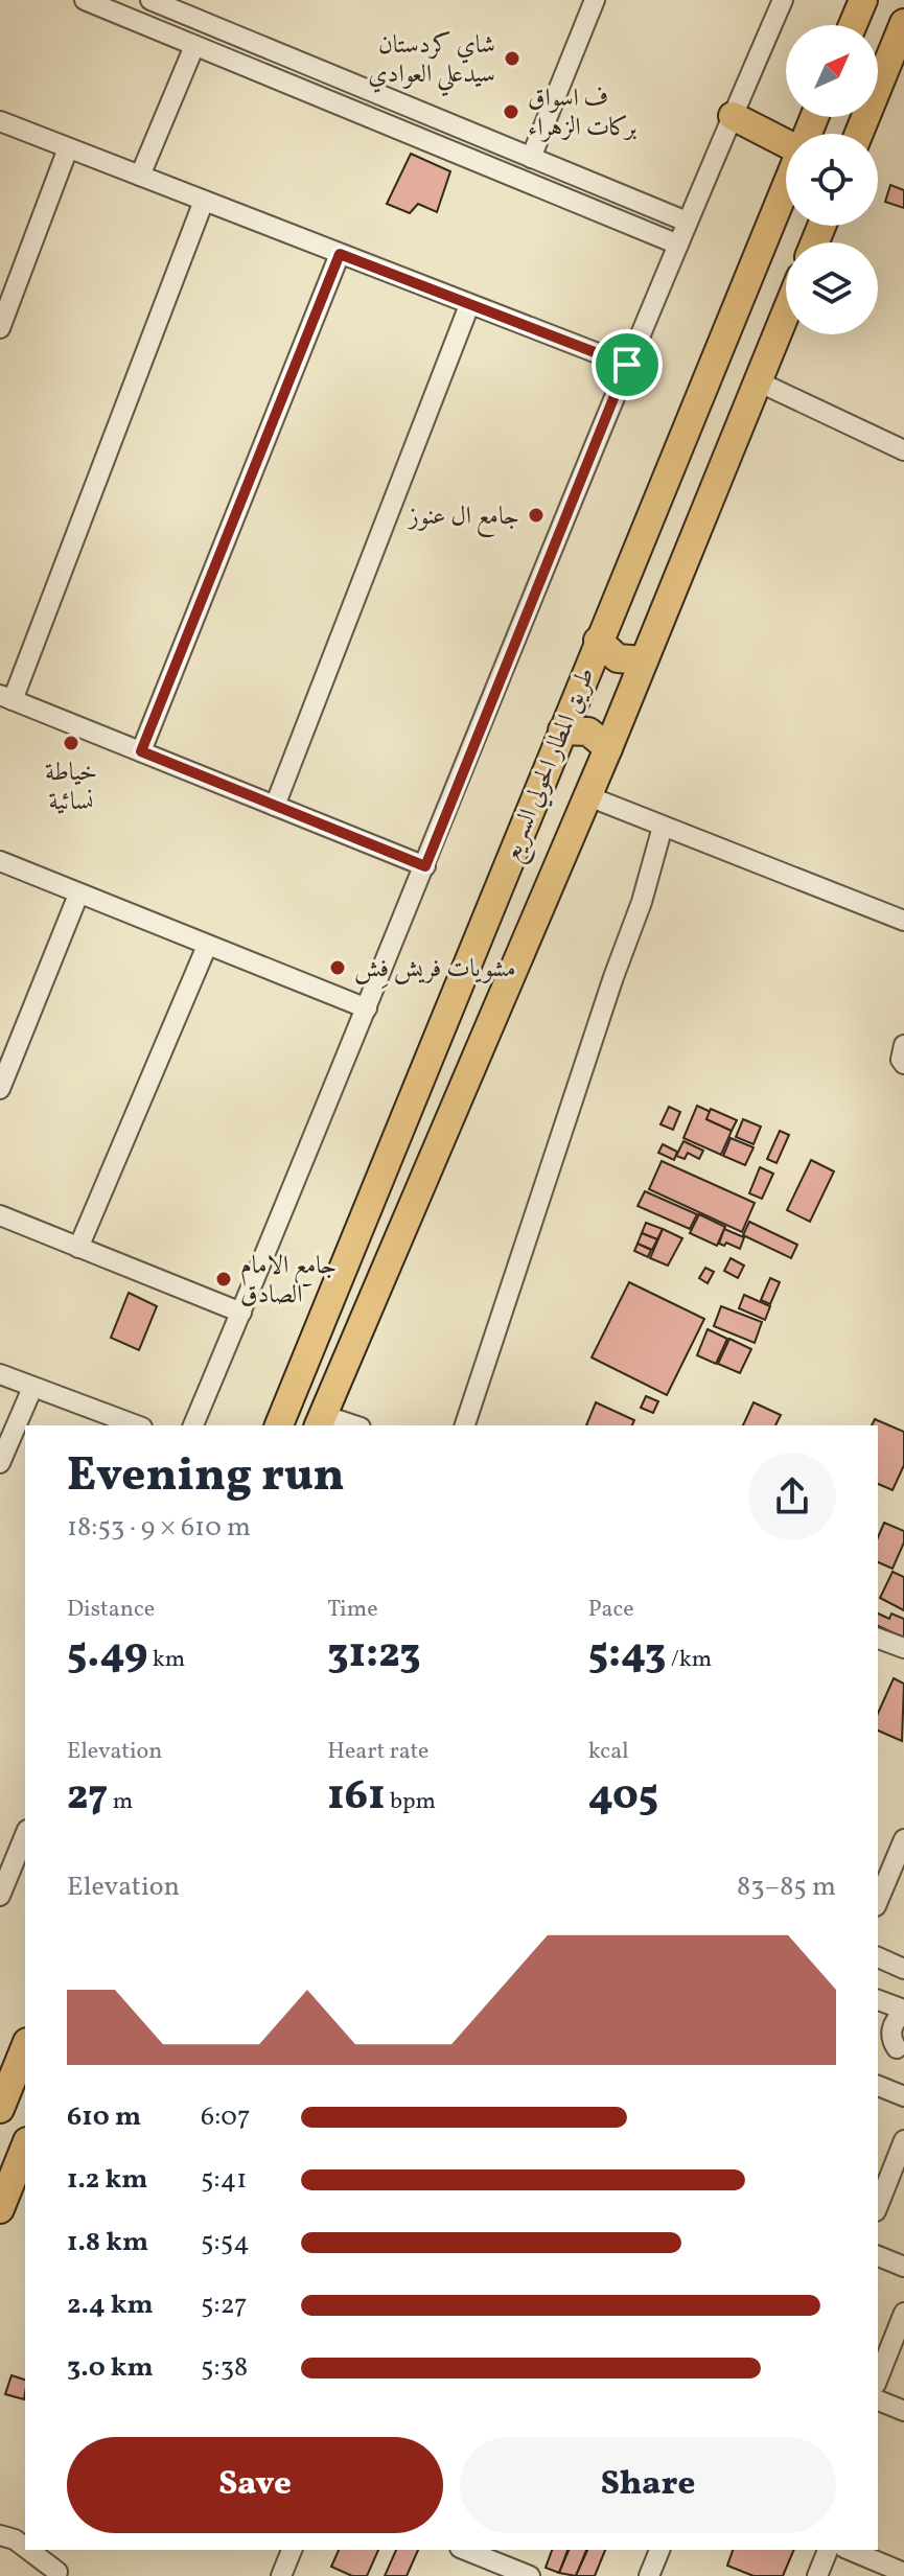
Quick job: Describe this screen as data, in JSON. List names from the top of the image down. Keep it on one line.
{"streets":{"highway":["طريق المطار الحولي السريع"]},"places":["شاي كردستان سيدعلي العوادي","ف اسواق بركات الزهراء","جامع ال عنوز","خياطة نسائية","مشويات فريش فِش","جامع الامام الصادق"],"north":"top right","page":{"heading":["Evening run","18:53 · 9 × 610 m"],"stats":[["Distance","5.49 km"],["Time","31:23"],["Pace","5:43 /km"],["Elevation","27 m"],["Heart rate","161 bpm"],["kcal","405"]],"chart":["Elevation","83–85 m"],"list":[{"name":"610 m","note":"6:07"},{"name":"1.2 km","note":"5:41"},{"name":"1.8 km","note":"5:54"},{"name":"2.4 km","note":"5:27"},{"name":"3.0 km","note":"5:38"}],"buttons":["Save","Share"]}}
